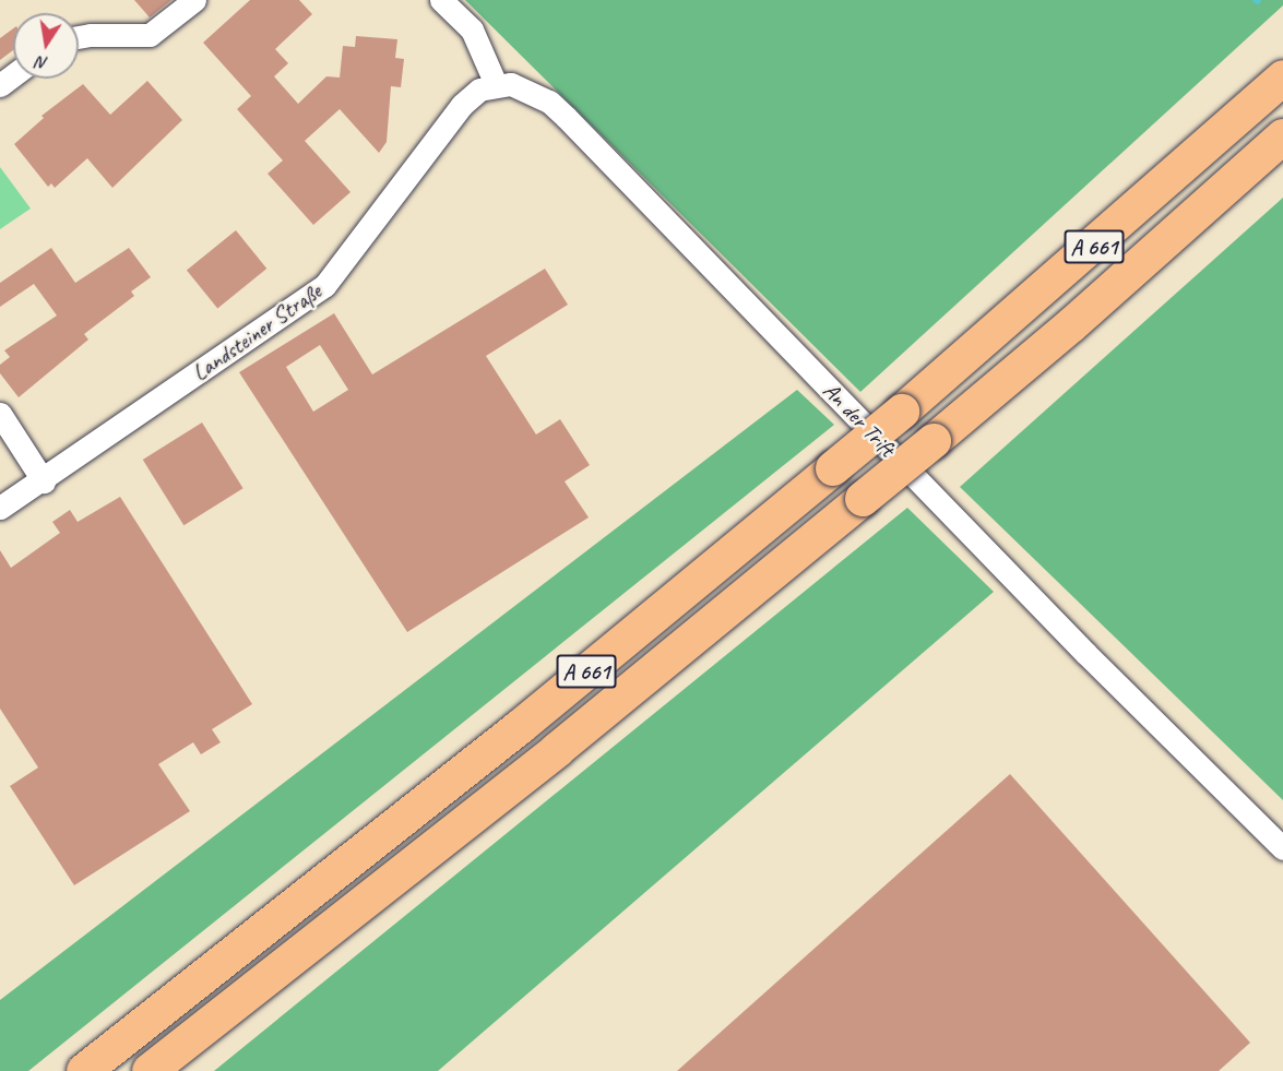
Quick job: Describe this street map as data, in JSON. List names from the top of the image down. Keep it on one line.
{"streets":{"highway":["A 661"],"street":["Landsteiner Straße","An der Trift"]},"crossings":[["Landsteiner Straße","An der Trift"]],"north":"bottom"}
